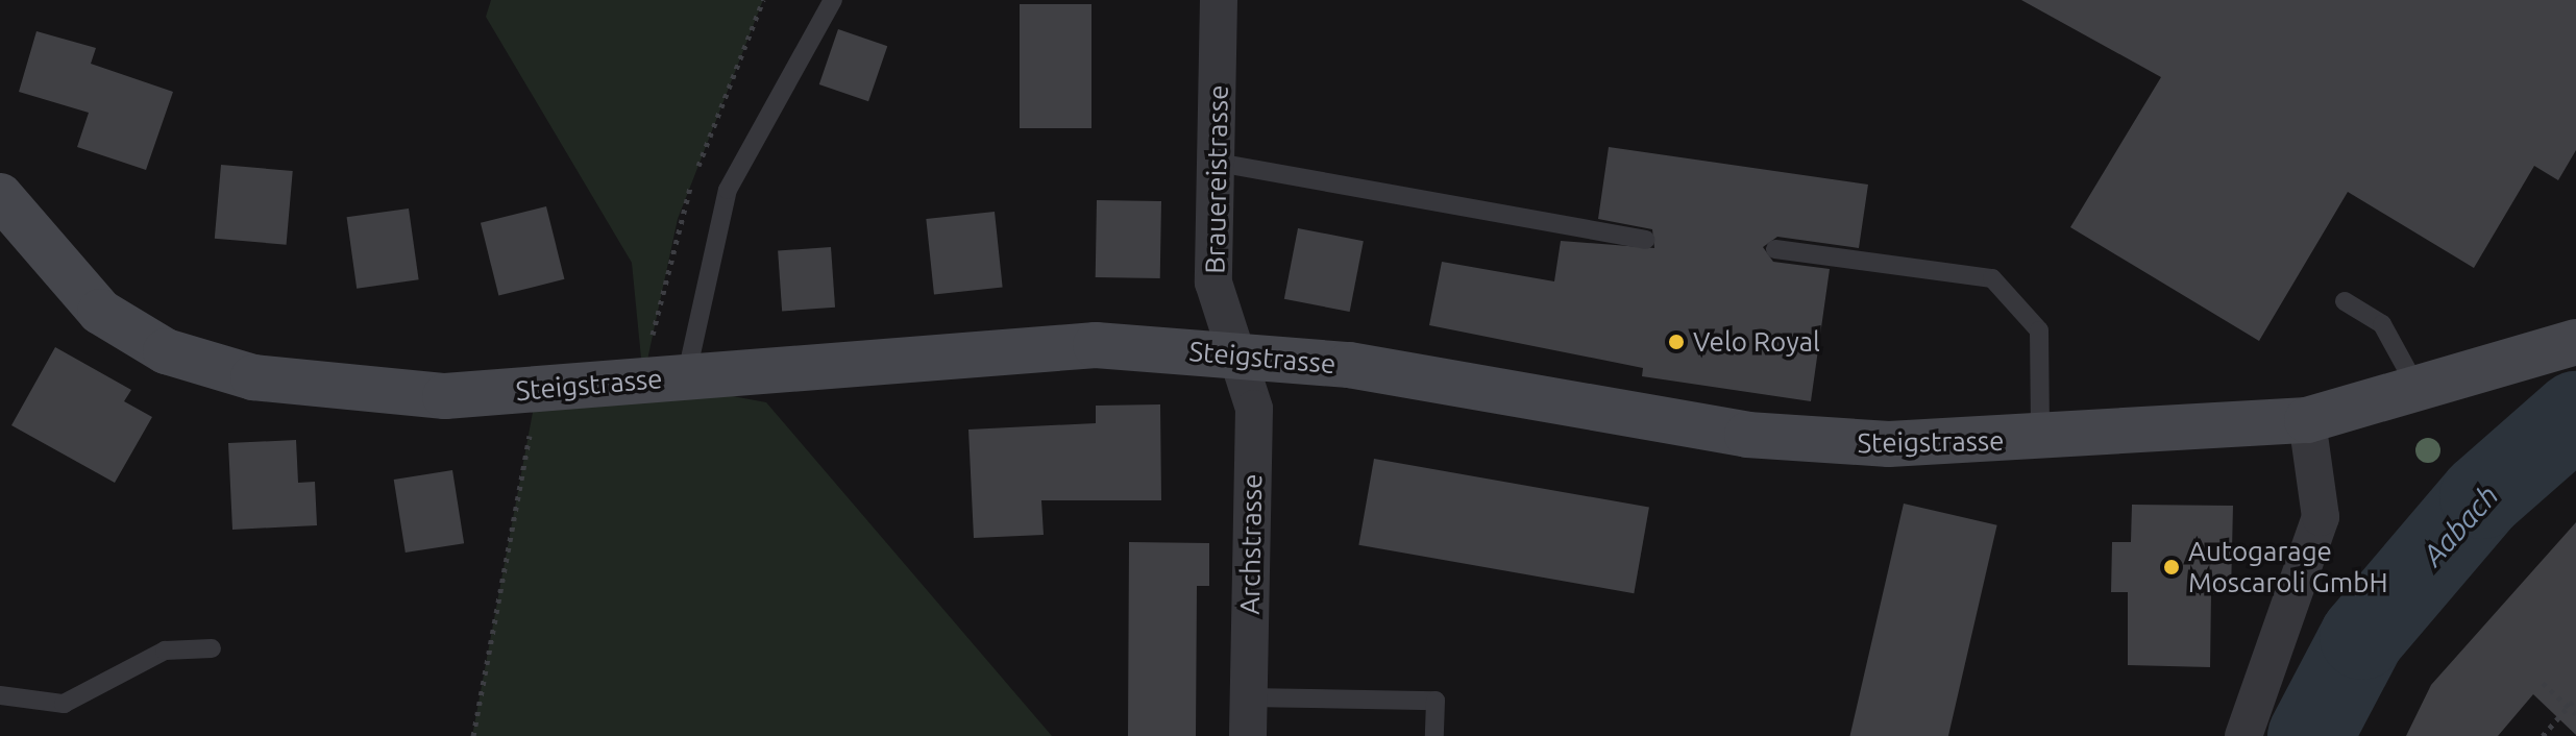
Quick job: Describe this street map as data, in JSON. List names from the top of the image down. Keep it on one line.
{"streets":{"street":["Brauereistrasse","Steigstrasse","Archstrasse"]},"crossings":[["Brauereistrasse","Steigstrasse"],["Brauereistrasse","Archstrasse"],["Steigstrasse","Archstrasse"]],"water":["Aabach"],"places":["Velo Royal","Autogarage Moscaroli GmbH"]}
